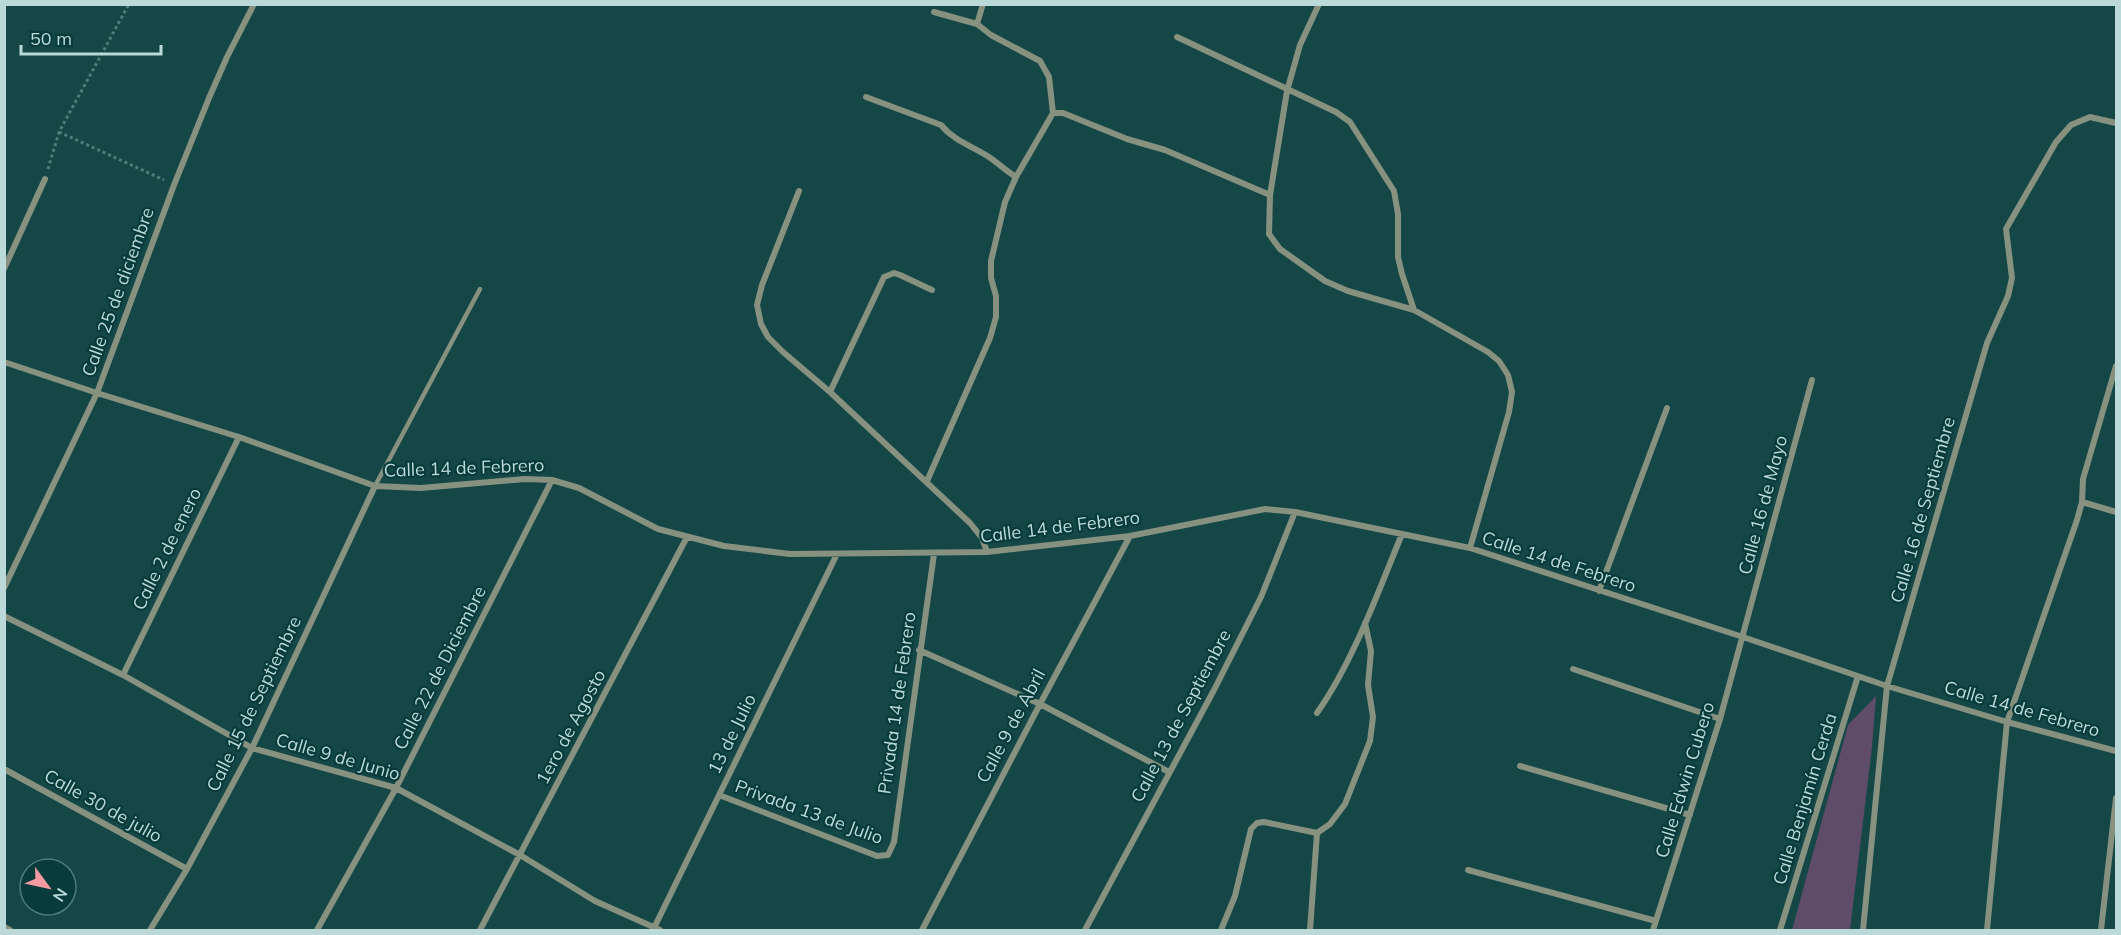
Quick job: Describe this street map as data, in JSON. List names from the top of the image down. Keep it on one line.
{"streets":{"street":["Calle 25 de diciembre","Calle 14 de Febrero","Calle 16 de Mayo","Calle 16 de Septiembre","Calle 2 de enero","Calle 22 de Diciembre","Privada 14 de Febrero","Calle 15 de Septiembre","Calle 13 de Septiembre","Calle 9 de Abril","1ero de Agosto","13 de Julio","Calle 9 de Junio","Calle Edwin Cubero","Calle Benjamín Cerda","Calle 30 de julio","Privada 13 de Julio"]},"crossings":[["Calle 25 de diciembre","Calle 14 de Febrero"],["Calle 14 de Febrero","Calle 16 de Mayo"],["Calle 14 de Febrero","Calle 16 de Septiembre"],["Calle 14 de Febrero","Calle 2 de enero"],["Calle 14 de Febrero","Calle 22 de Diciembre"],["Calle 14 de Febrero","Privada 14 de Febrero"],["Calle 14 de Febrero","Calle 15 de Septiembre"],["Calle 14 de Febrero","Calle 13 de Septiembre"],["Calle 14 de Febrero","Calle 9 de Abril"],["Calle 14 de Febrero","1ero de Agosto"],["Calle 14 de Febrero","13 de Julio"],["Calle 14 de Febrero","Calle Edwin Cubero"],["Calle 14 de Febrero","Calle Benjamín Cerda"],["Calle 16 de Mayo","Calle Edwin Cubero"],["Calle 2 de enero","Calle 9 de Junio"],["Calle 22 de Diciembre","Calle 9 de Junio"],["Privada 14 de Febrero","Privada 13 de Julio"],["Calle 15 de Septiembre","Calle 9 de Junio"],["Calle 15 de Septiembre","Calle 30 de julio"],["1ero de Agosto","Calle 9 de Junio"],["13 de Julio","Calle 9 de Junio"],["13 de Julio","Privada 13 de Julio"]],"scale_bar":"50 m","north":"bottom right"}
